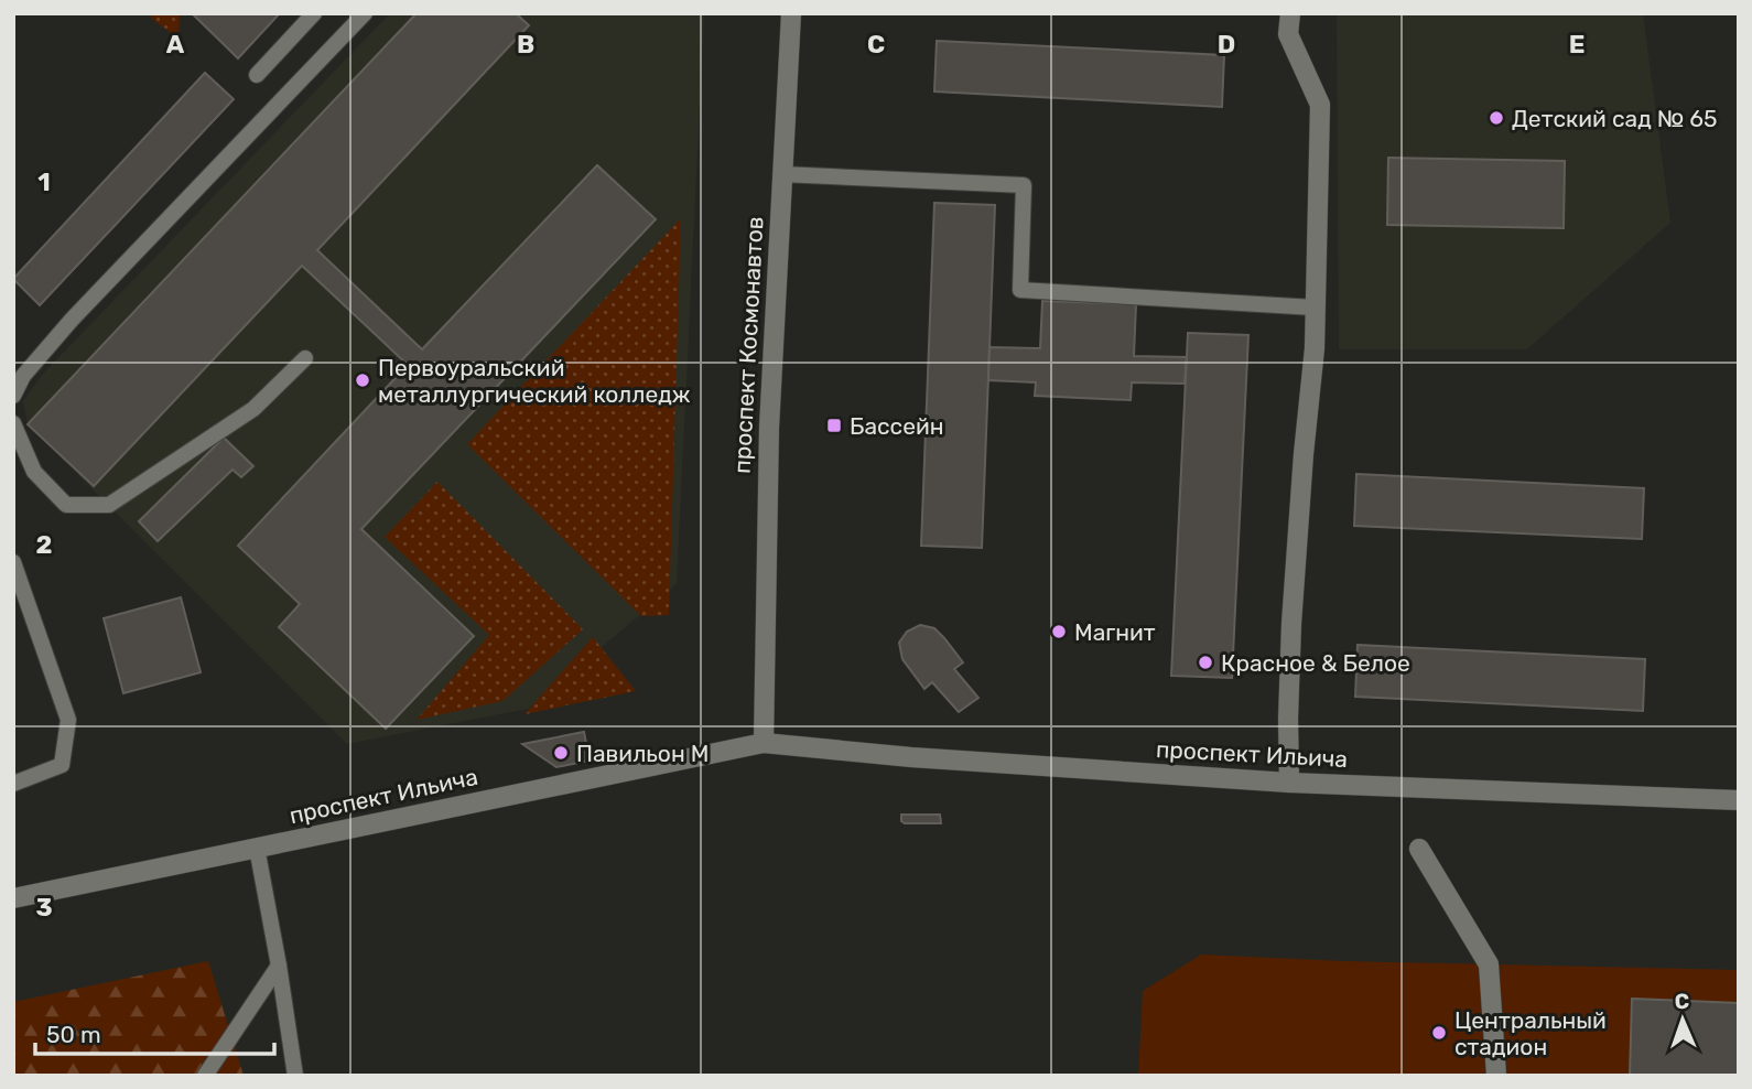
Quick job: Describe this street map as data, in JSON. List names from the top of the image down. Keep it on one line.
{"streets":{"street":["проспект Космонавтов","проспект Ильича"]},"crossings":[["проспект Космонавтов","проспект Ильича"]],"places":{"other":["Детский сад № 65","Первоуральский металлургический колледж","Магнит","Красное & Белое","Павильон М","Центральный стадион"],"transit":["Бассейн"]},"scale_bar":"50 m","north":"top","grid":{"columns":["A","B","C","D","E"],"rows":["1","2","3"]}}
